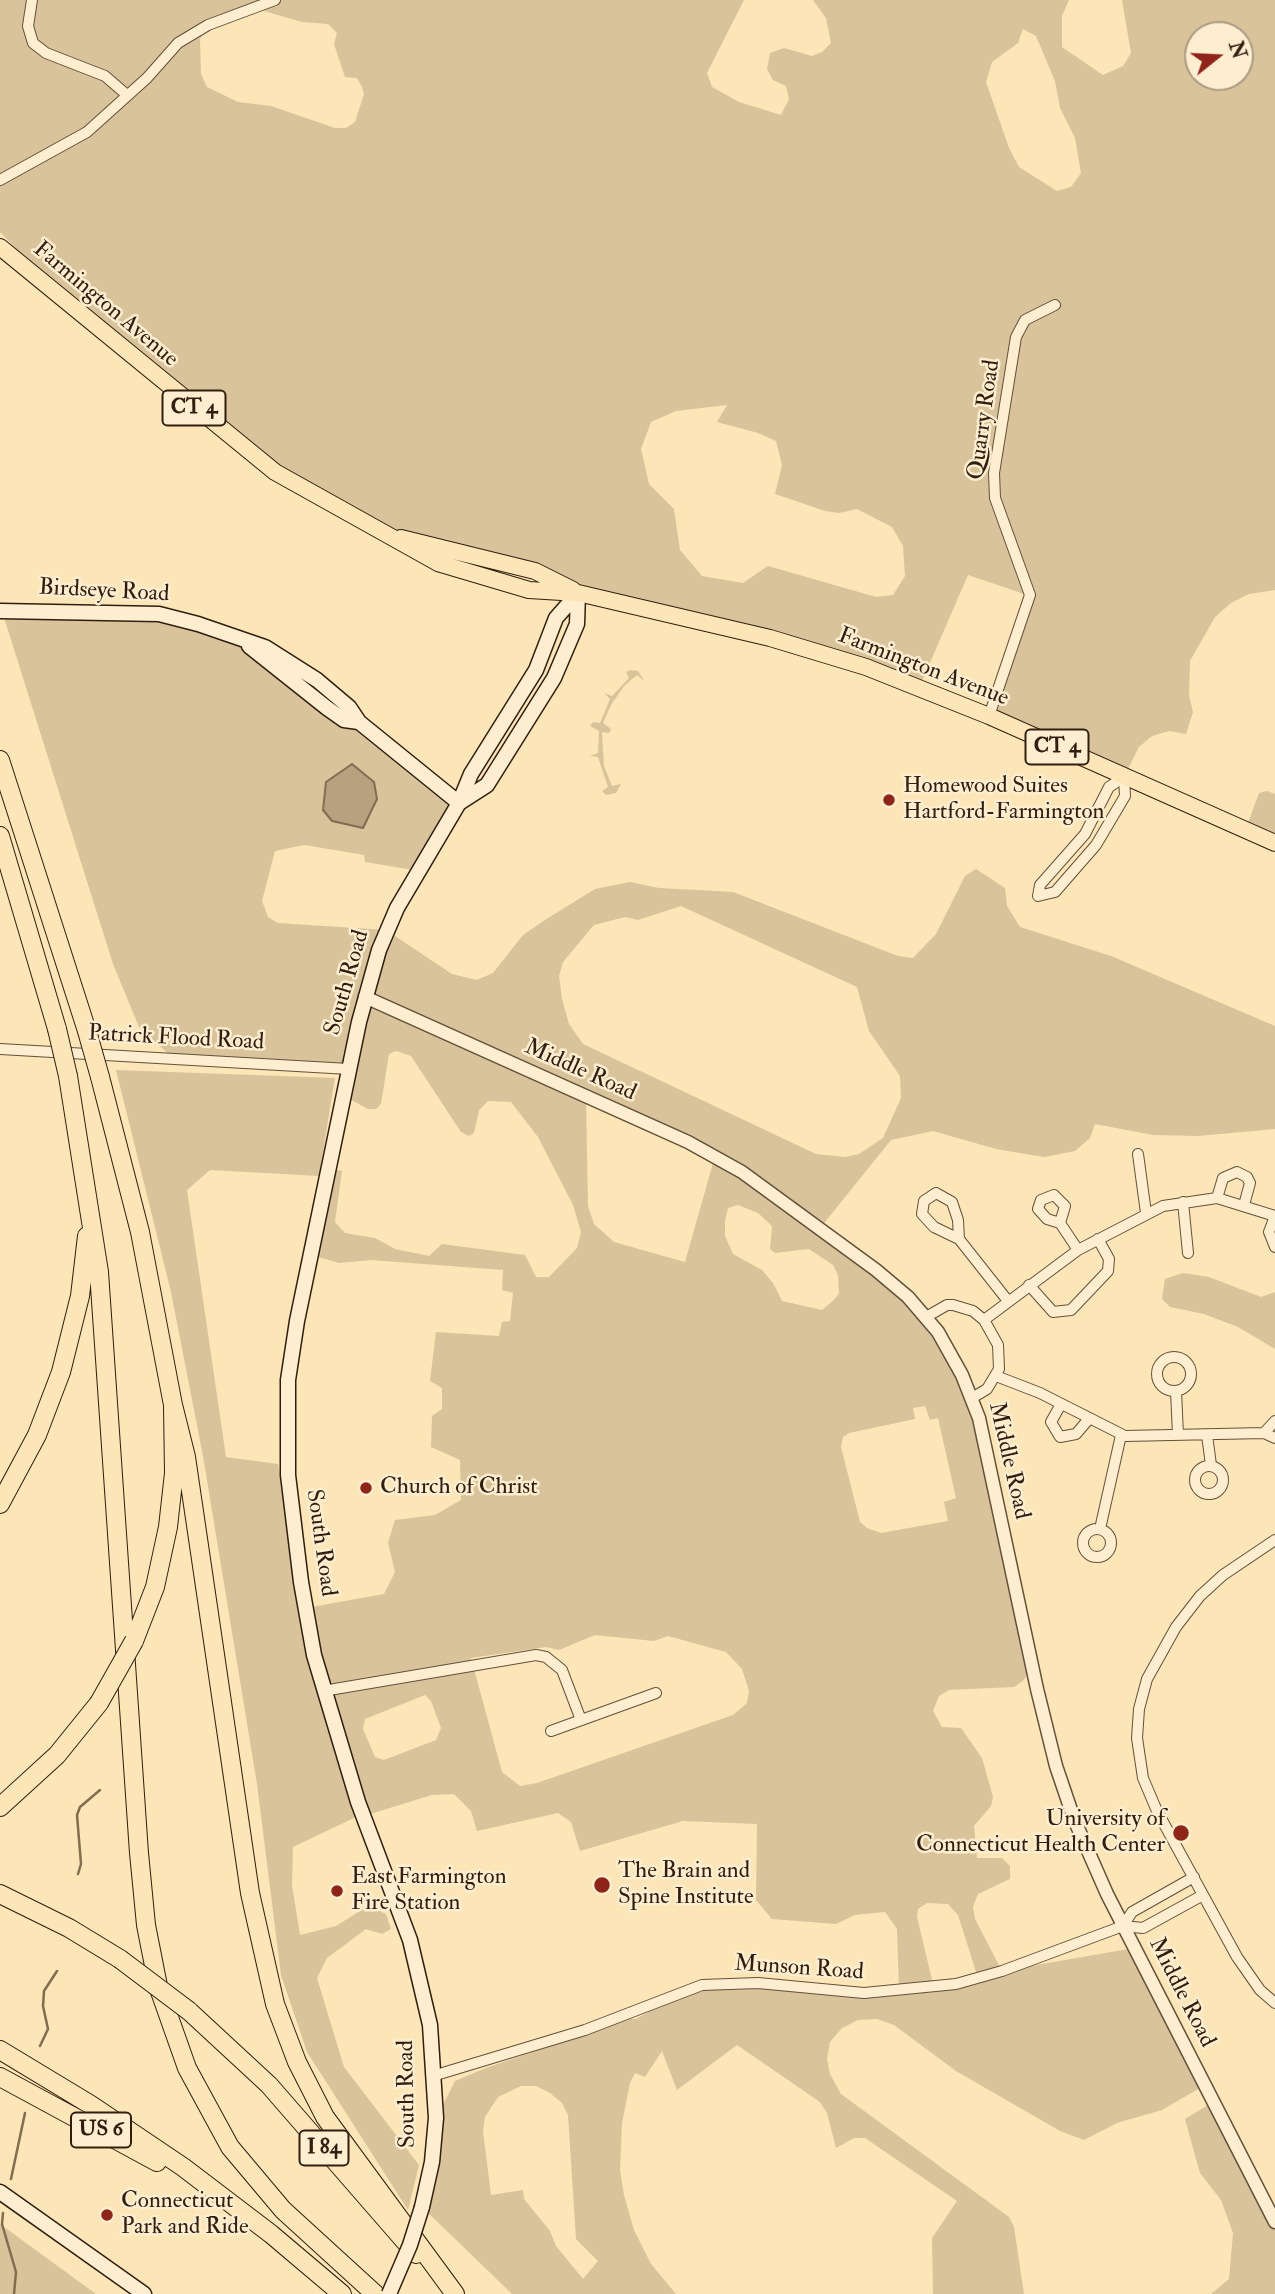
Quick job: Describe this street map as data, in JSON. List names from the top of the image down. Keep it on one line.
{"streets":{"highway":["US 6","I 84"],"main road":["Farmington Avenue","CT 4","Birdseye Road","South Road"],"street":["Quarry Road","Patrick Flood Road","Middle Road","Munson Road"]},"crossings":[["Farmington Avenue","Quarry Road"],["Farmington Avenue","South Road"],["Birdseye Road","South Road"],["South Road","Patrick Flood Road"],["South Road","Middle Road"],["South Road","Munson Road"],["Middle Road","Munson Road"]],"places":["Homewood Suites Hartford-Farmington","Church of Christ","University of Connecticut Health Center","The Brain and Spine Institute","East Farmington Fire Station","Connecticut Park and Ride"],"north":"right"}
